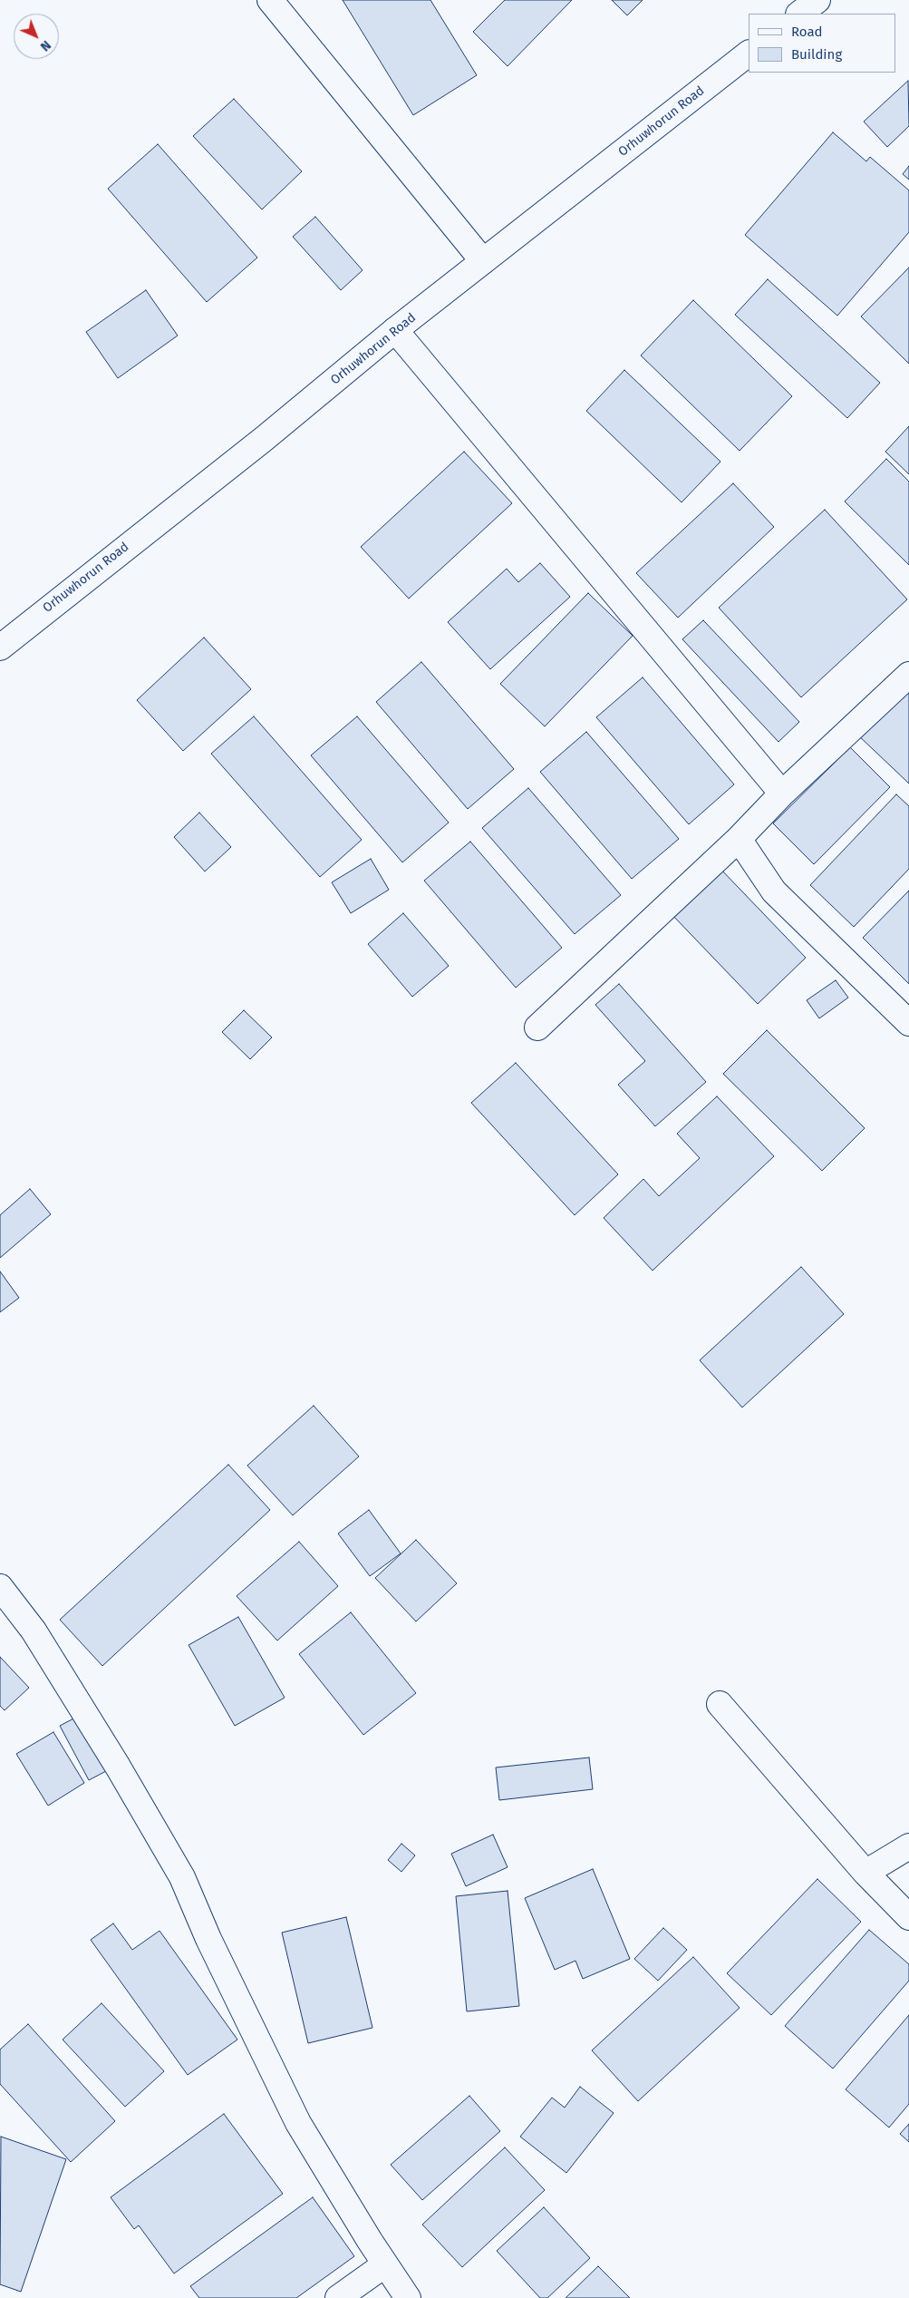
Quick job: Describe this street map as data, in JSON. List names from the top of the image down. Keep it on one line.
{"streets":{"street":["Orhuwhorun Road"]},"legend":["Road","Building"],"north":"bottom right"}
